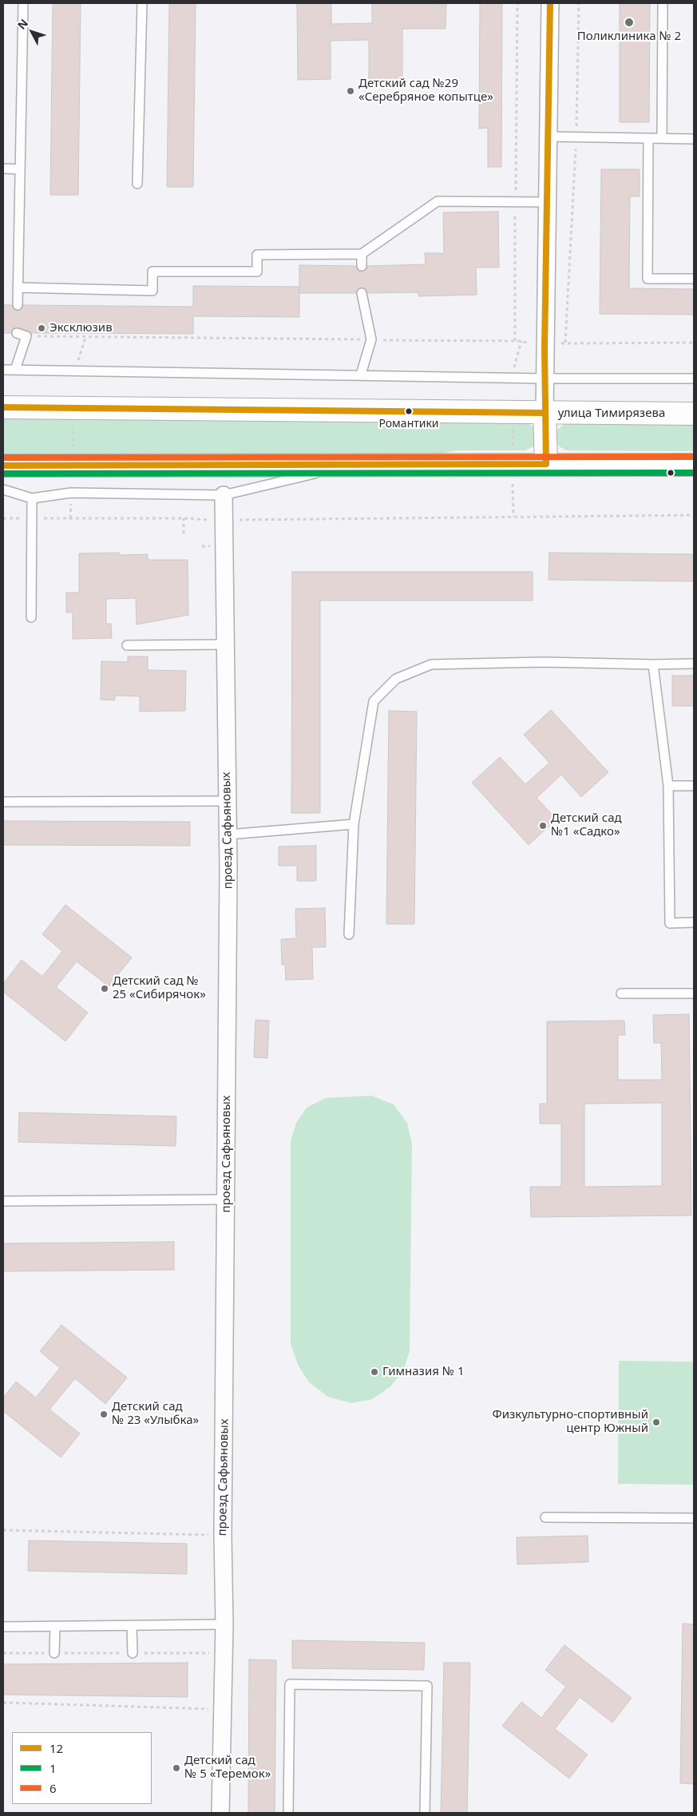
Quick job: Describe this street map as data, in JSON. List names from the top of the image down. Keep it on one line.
{"streets":{"main road":["улица Тимирязева"],"street":["проезд Сафьяновых"]},"places":["Поликлиника № 2","Детский сад №29 «Серебряное копытце»","Эксклюзив","Романтики","Детский сад №1 «Cадко»","Детский сад № 25 «Сибирячок»","Гимназия № 1","Детский сад № 23 «Улыбка»","Физкультурно-спортивный центр Южный","Детский сад № 5 «Теремок»"],"lines":["transit line 12","transit line 6","transit line 1"],"legend":["12","1","6"],"north":"top left"}
